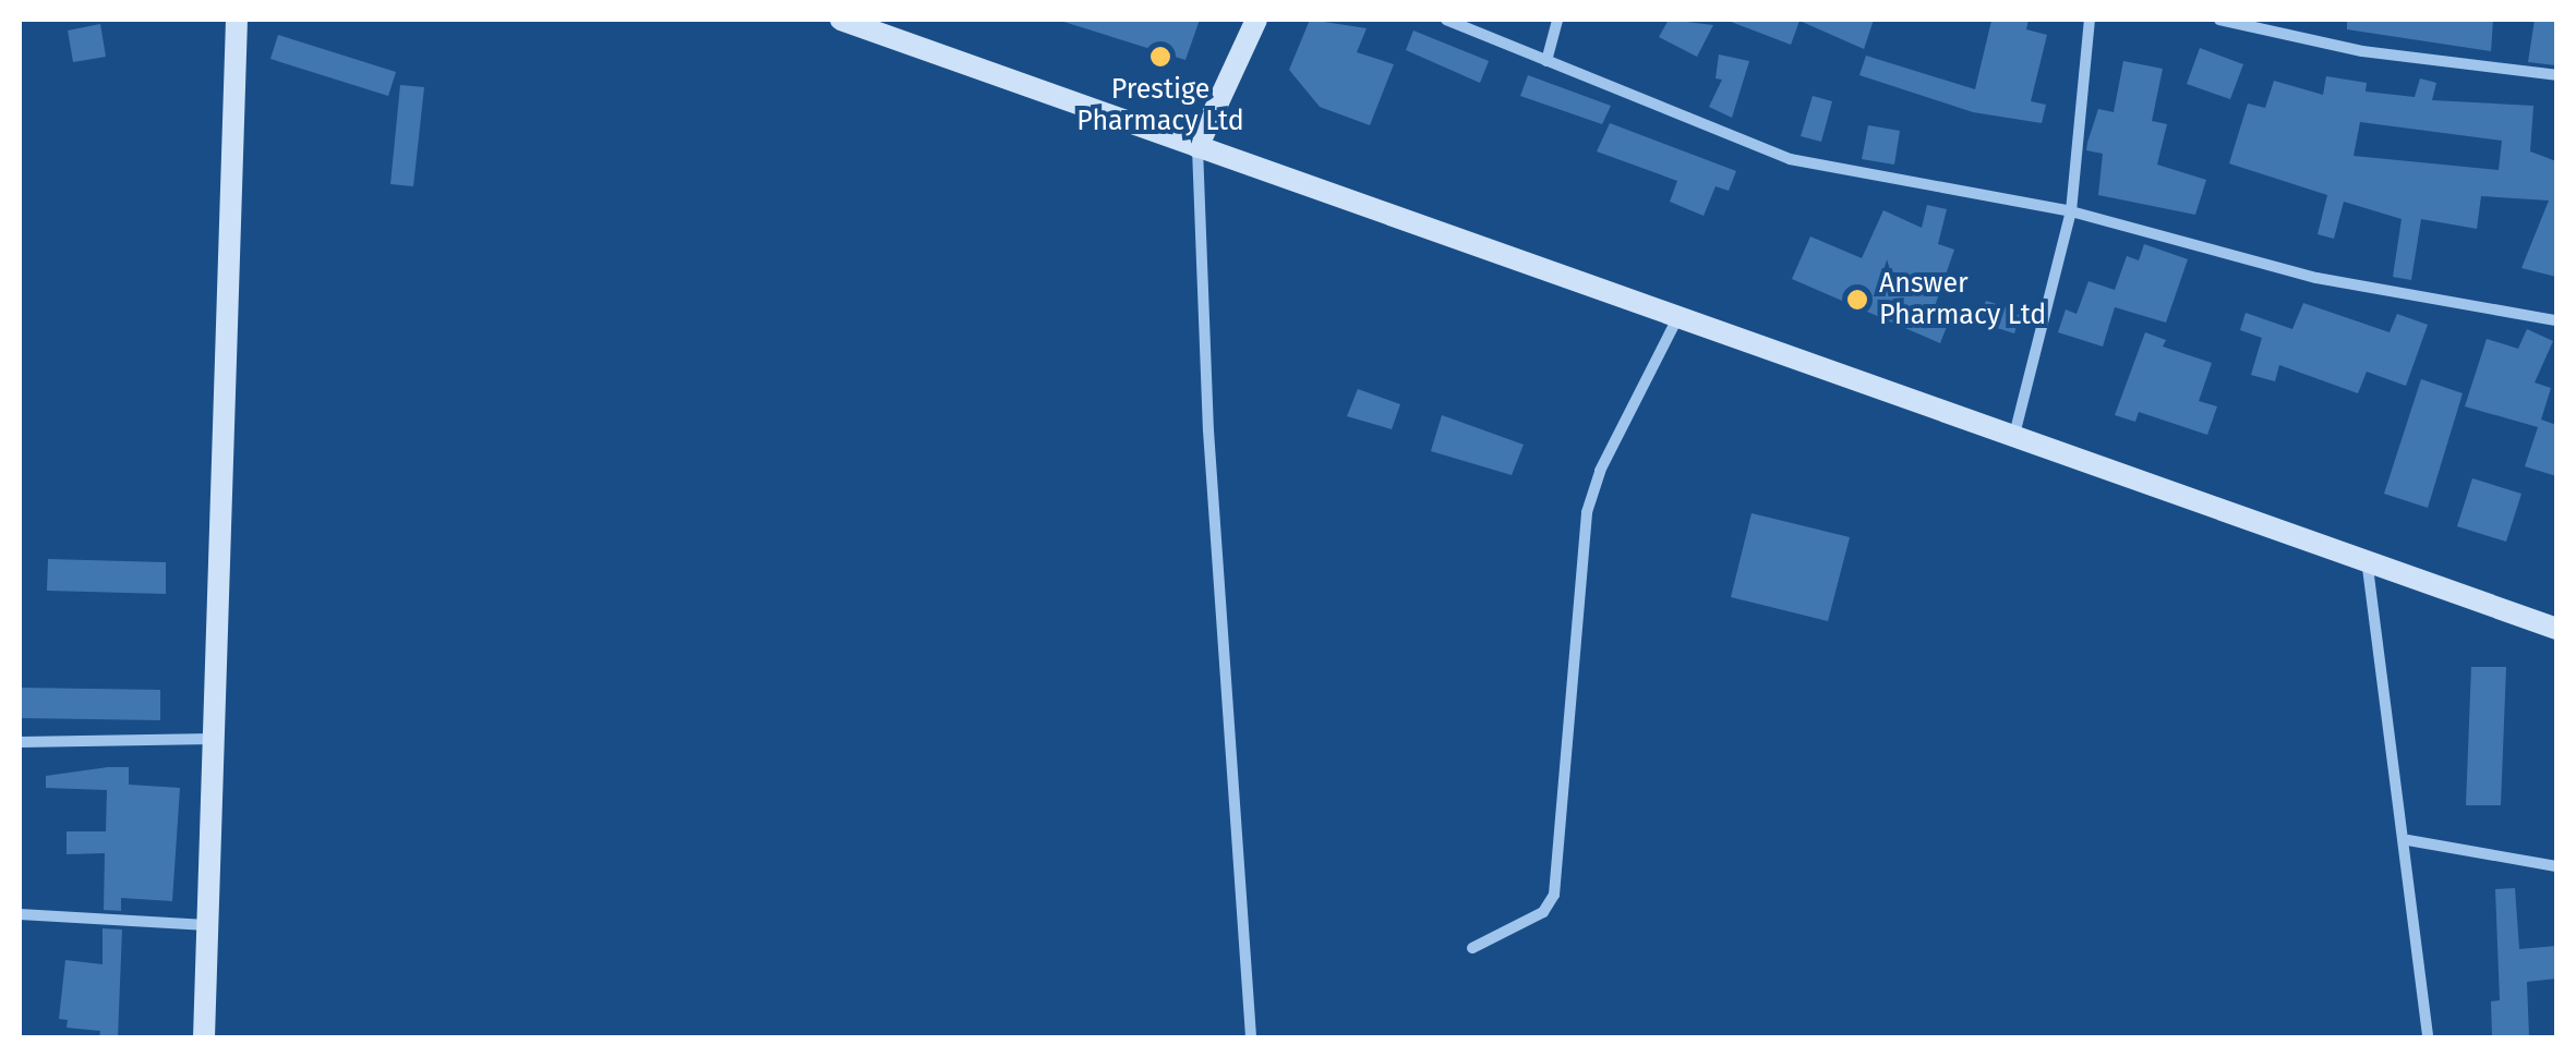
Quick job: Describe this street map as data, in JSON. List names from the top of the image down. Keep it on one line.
{"places":["Prestige Pharmacy Ltd","Answer Pharmacy Ltd"]}
